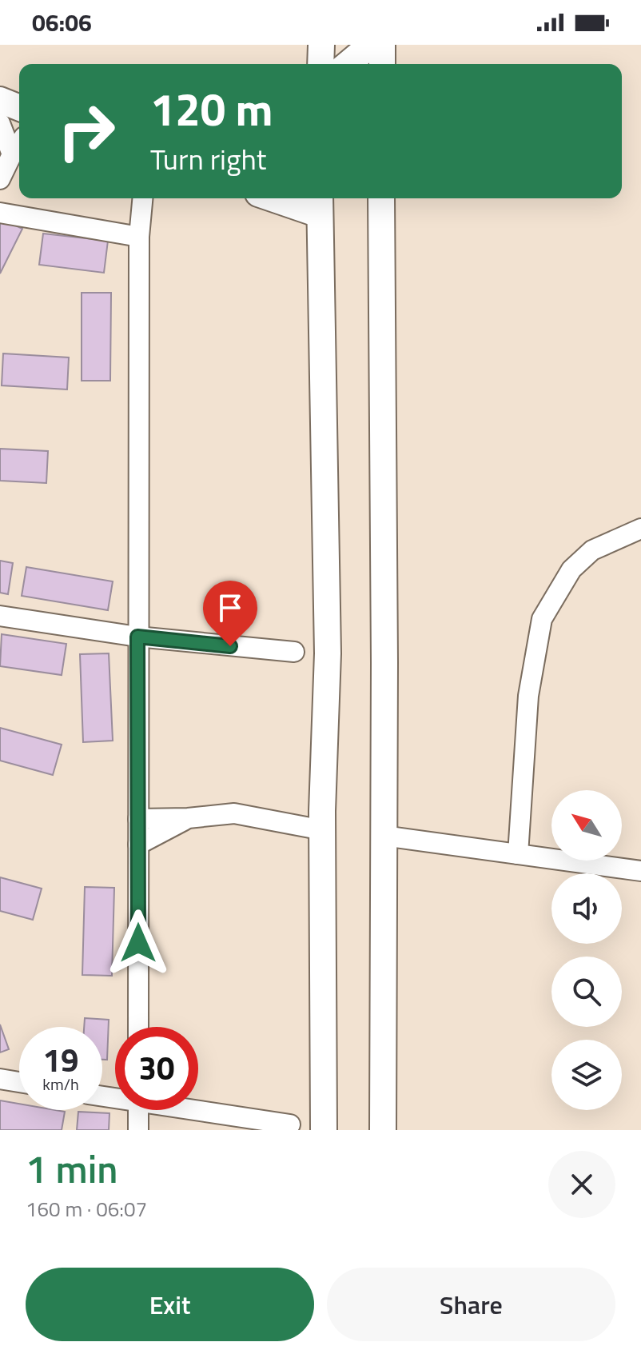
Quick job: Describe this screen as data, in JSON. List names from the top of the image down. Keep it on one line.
{"north":"top left","page":{"status":"06:06","turn":["120 m","Turn right"],"speed":"19 km/h","limit":"30","heading":["1 min","160 m · 06:07"],"buttons":["Exit","Share"]}}
